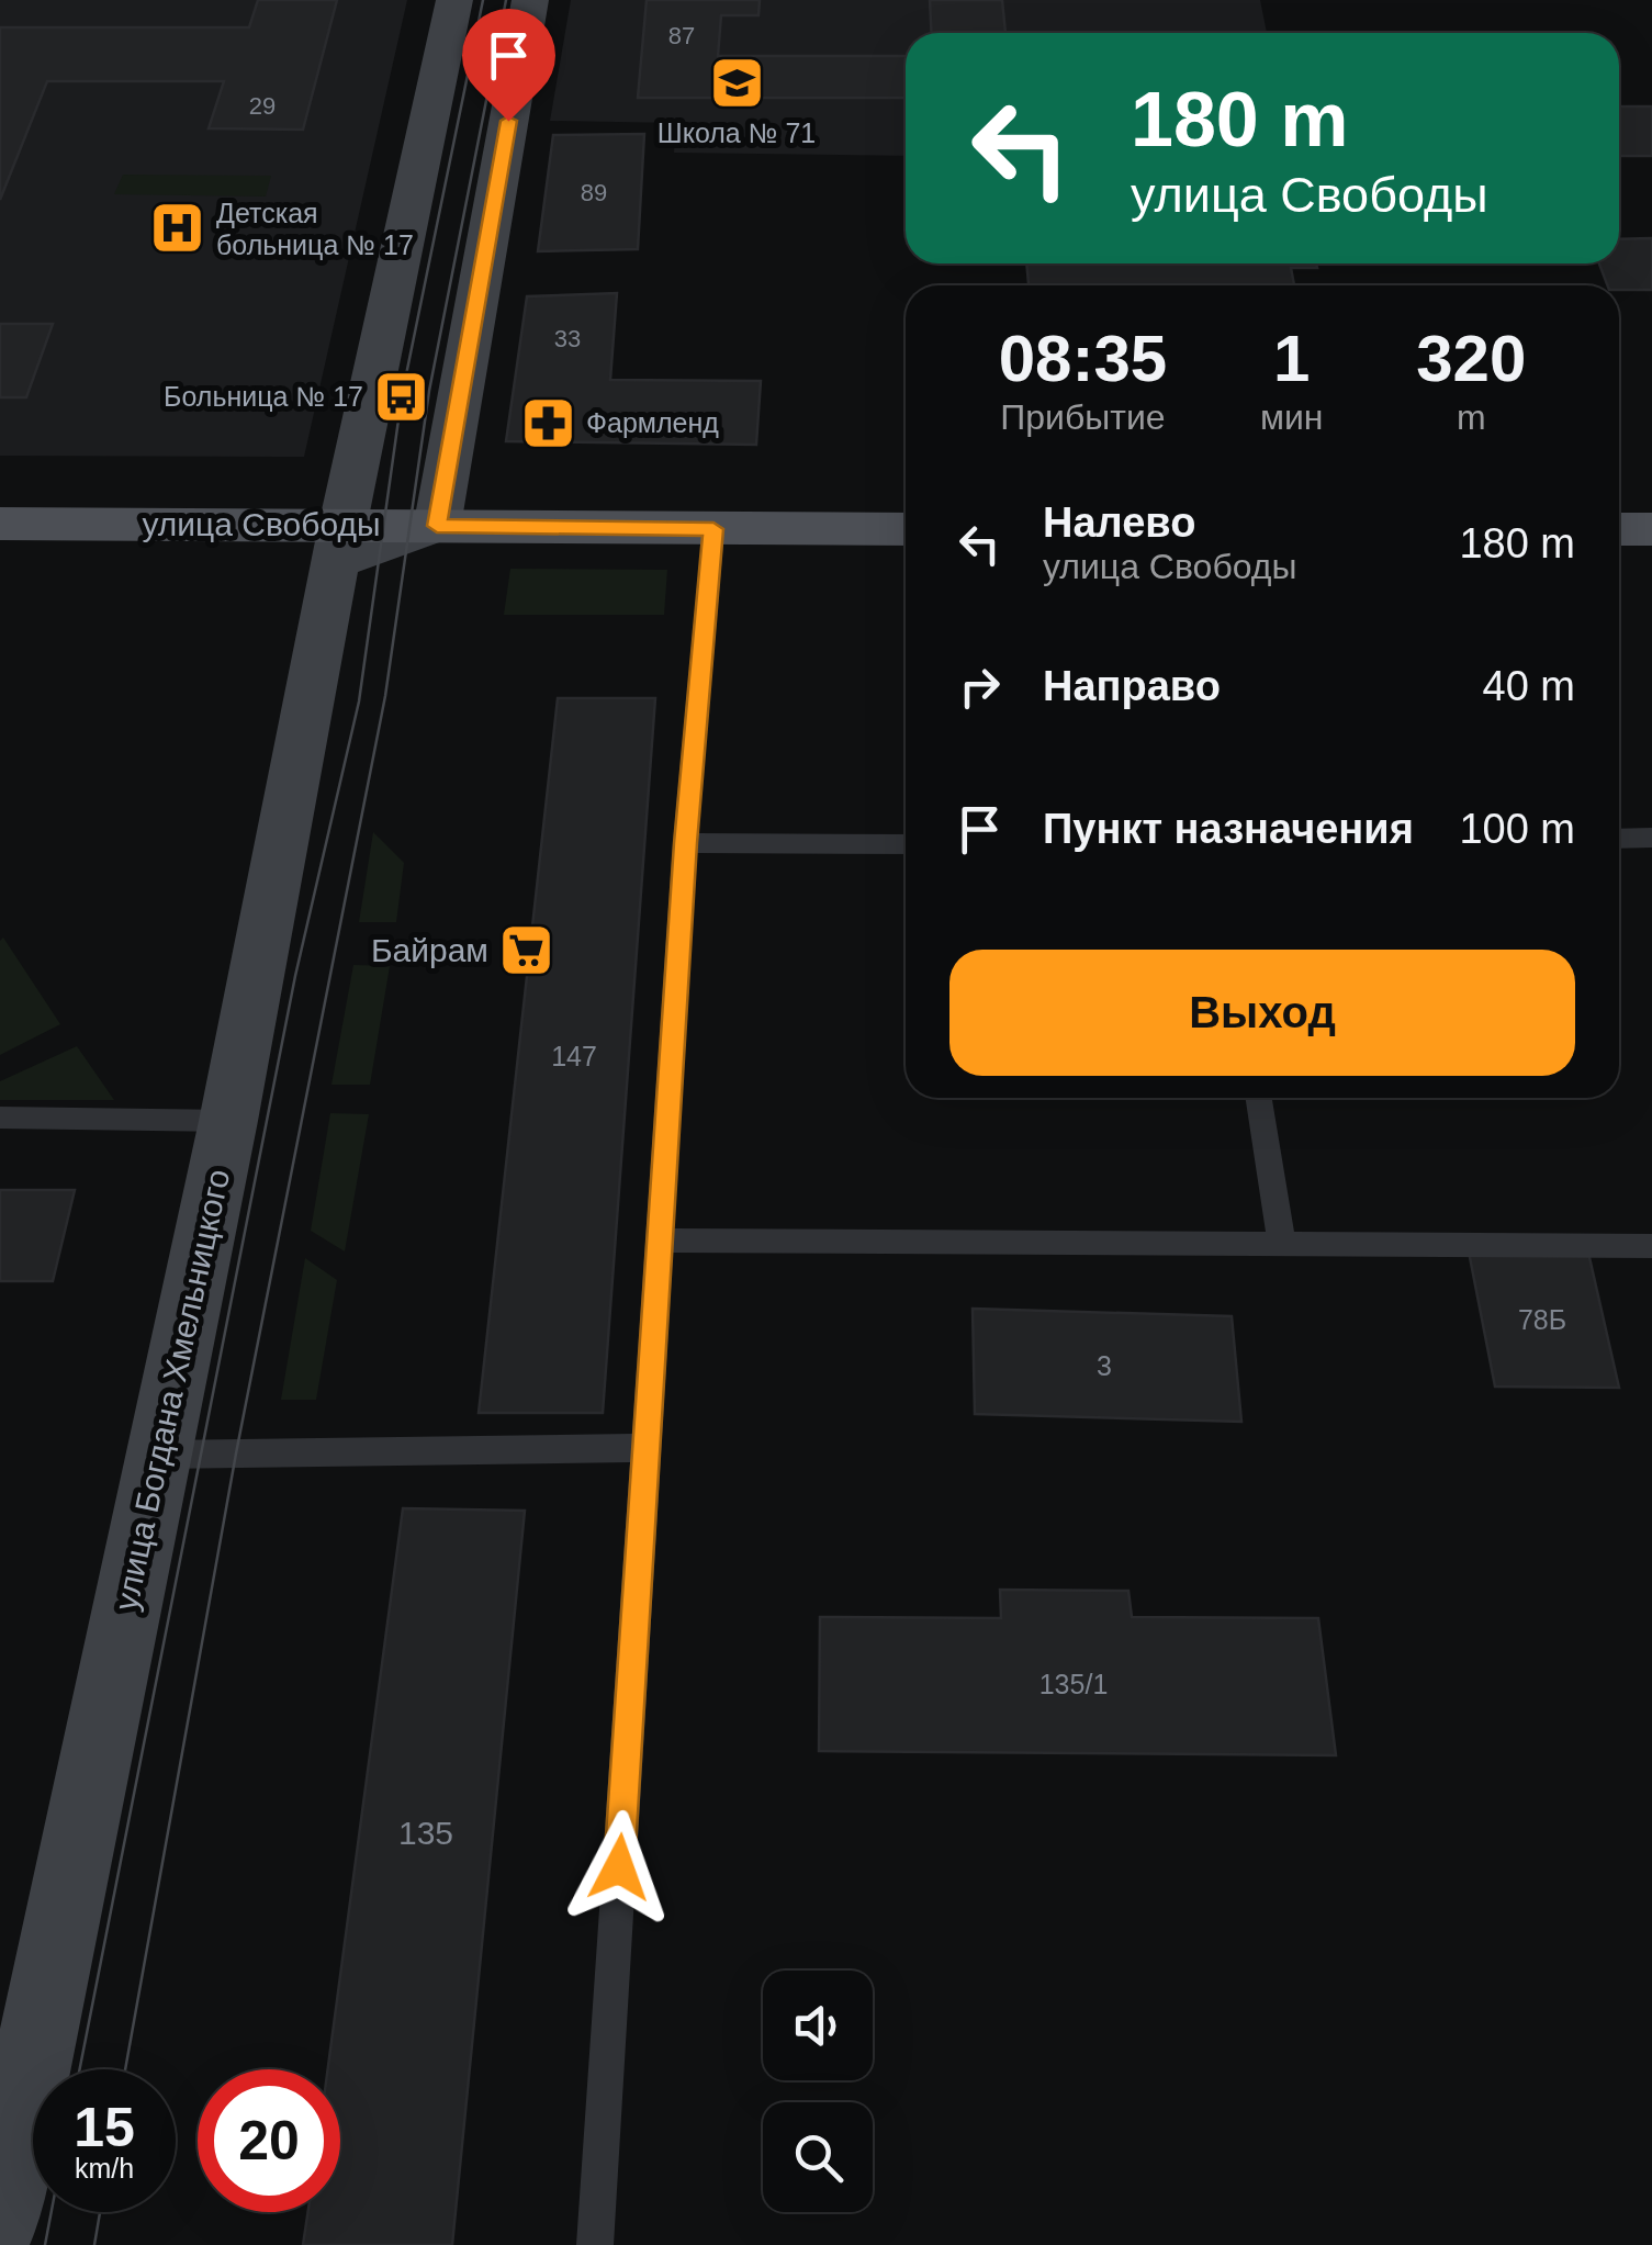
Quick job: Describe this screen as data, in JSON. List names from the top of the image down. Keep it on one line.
{"streets":{"main road":["улица Свободы"],"street":["улица Богдана Хмельницкого"]},"crossings":[["улица Свободы","улица Богдана Хмельницкого"]],"places":{"school or university":["Школа № 71"],"hospital":["Детская больница № 17"],"bus stop":["Больница № 17"],"pharmacy":["Фармленд"],"supermarket":["Байрам"]},"house_numbers":["87","29","89","33","147","78Б","3","135/1","135"],"page":{"turn":["180 m","улица Свободы"],"eta":["08:35","Прибытие","1","мин","320","m"],"list":[{"name":"Налево","note":"улица Свободы","value":"180 m"},{"name":"Направо","value":"40 m"},{"name":"Пункт назначения","value":"100 m"}],"buttons":"Выход","speed":"15 km/h","limit":"20"}}
